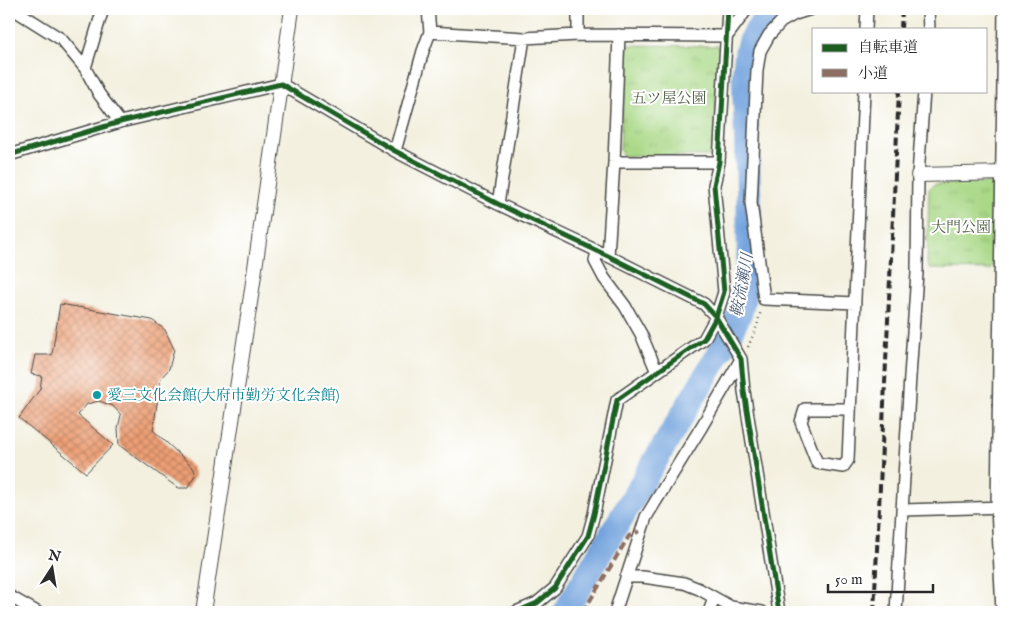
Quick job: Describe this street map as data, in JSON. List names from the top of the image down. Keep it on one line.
{"water":["鞍流瀬川"],"parks":["五ツ屋公園","大門公園"],"places":["愛三文化会館(大府市勤労文化会館)"],"legend":["自転車道","小道"],"scale_bar":"50 m","north":"top"}
